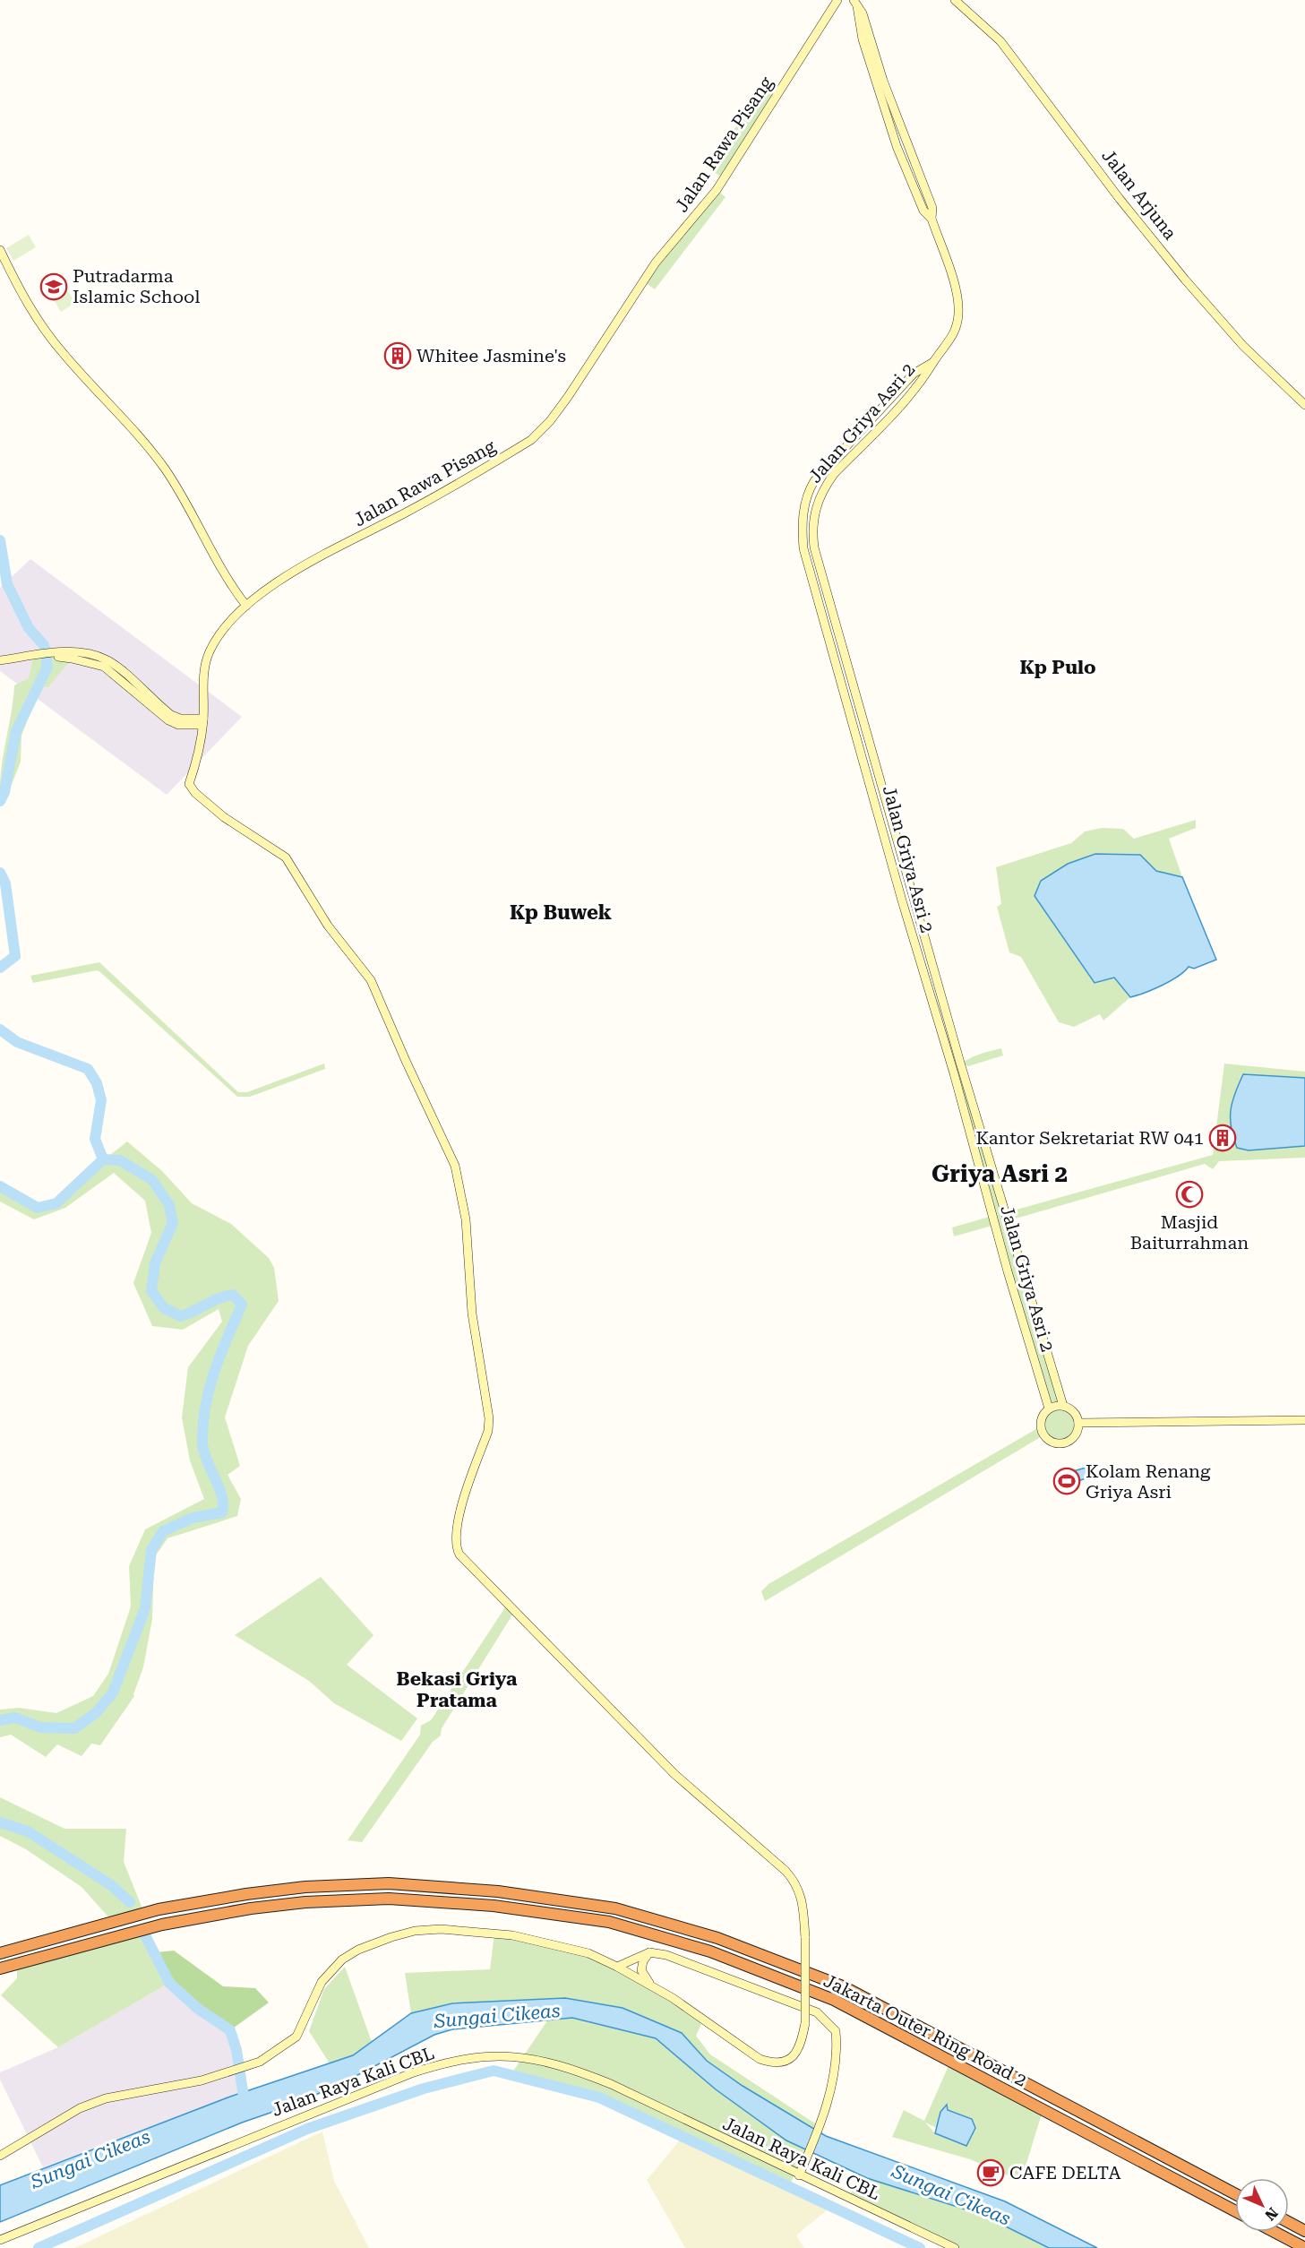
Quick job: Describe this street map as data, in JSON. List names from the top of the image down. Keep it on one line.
{"streets":{"highway":["Jakarta Outer Ring Road 2"],"street":["Jalan Rawa Pisang","Jalan Arjuna","Jalan Griya Asri 2","Jalan Raya Kali CBL"]},"districts":["Kp Pulo","Kp Buwek","Griya Asri 2","Bekasi Griya Pratama"],"water":["Sungai Cikeas"],"places":{"school or university":["Putradarma Islamic School"],"building":["Whitee Jasmine's","Kantor Sekretariat RW 041"],"mosque":["Masjid Baiturrahman"],"sports":["Kolam Renang Griya Asri"],"cafe":["CAFE DELTA"]},"north":"bottom right"}
